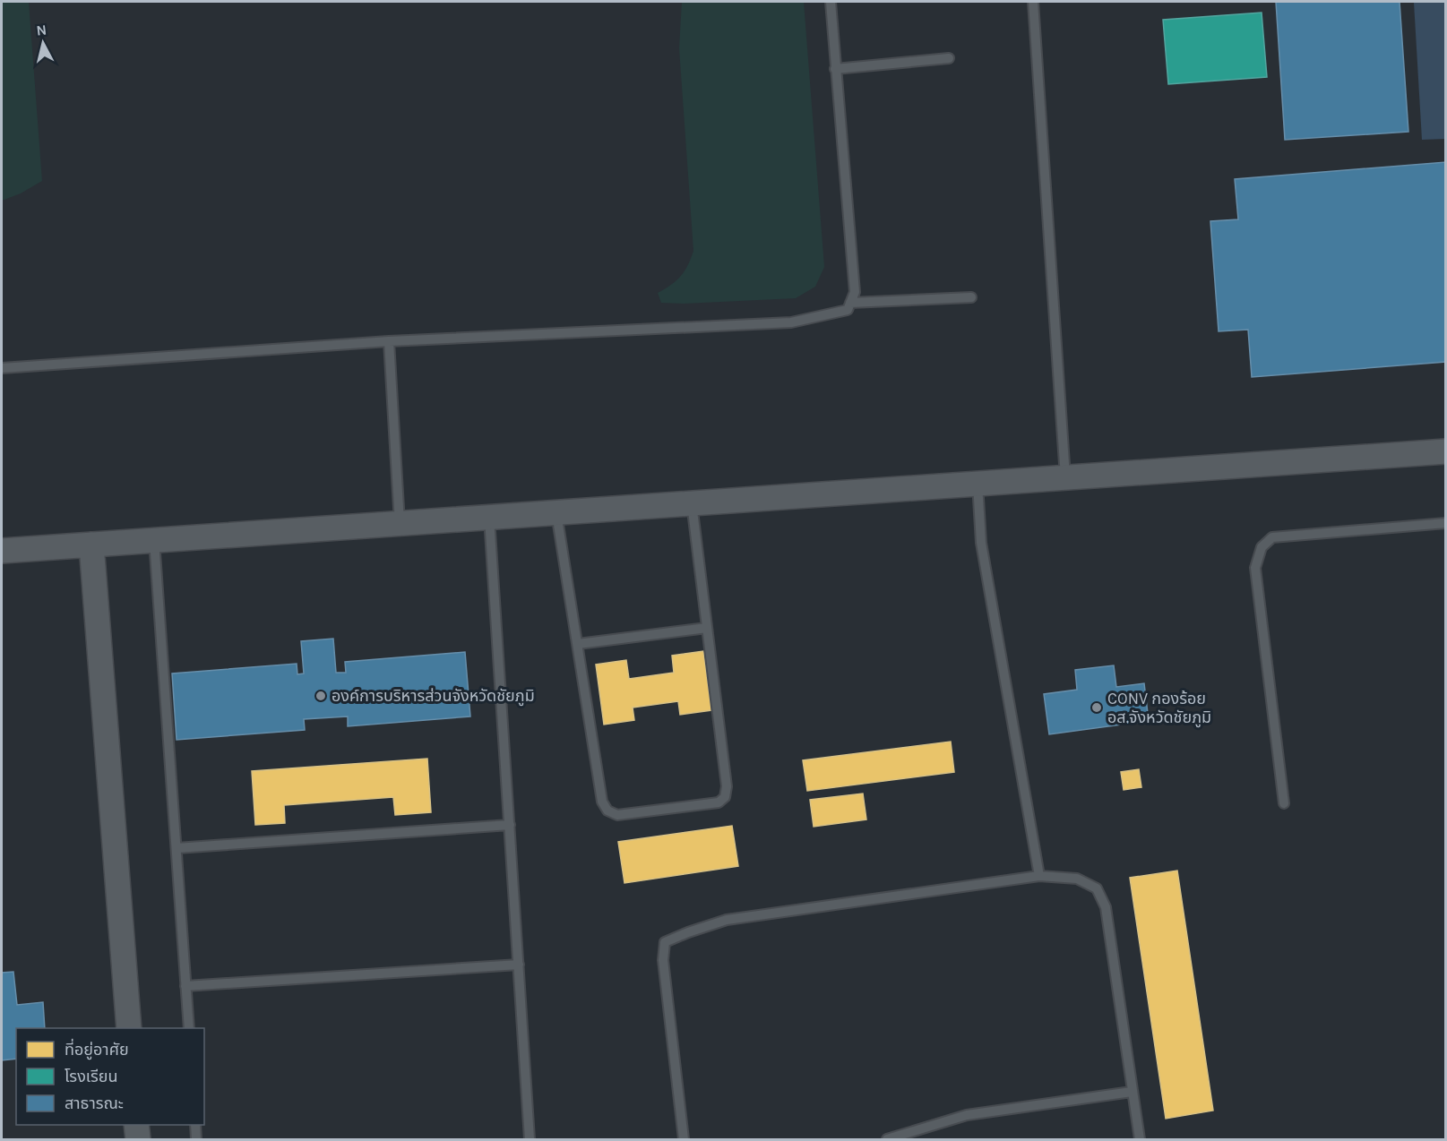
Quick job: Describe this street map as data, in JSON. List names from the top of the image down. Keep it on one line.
{"places":["องค์การบริหารส่วนจังหวัดชัยภูมิ","CONV กองร้อย อส.จังหวัดชัยภูมิ"],"legend":["ที่อยู่อาศัย","โรงเรียน","สาธารณะ"],"north":"top"}
